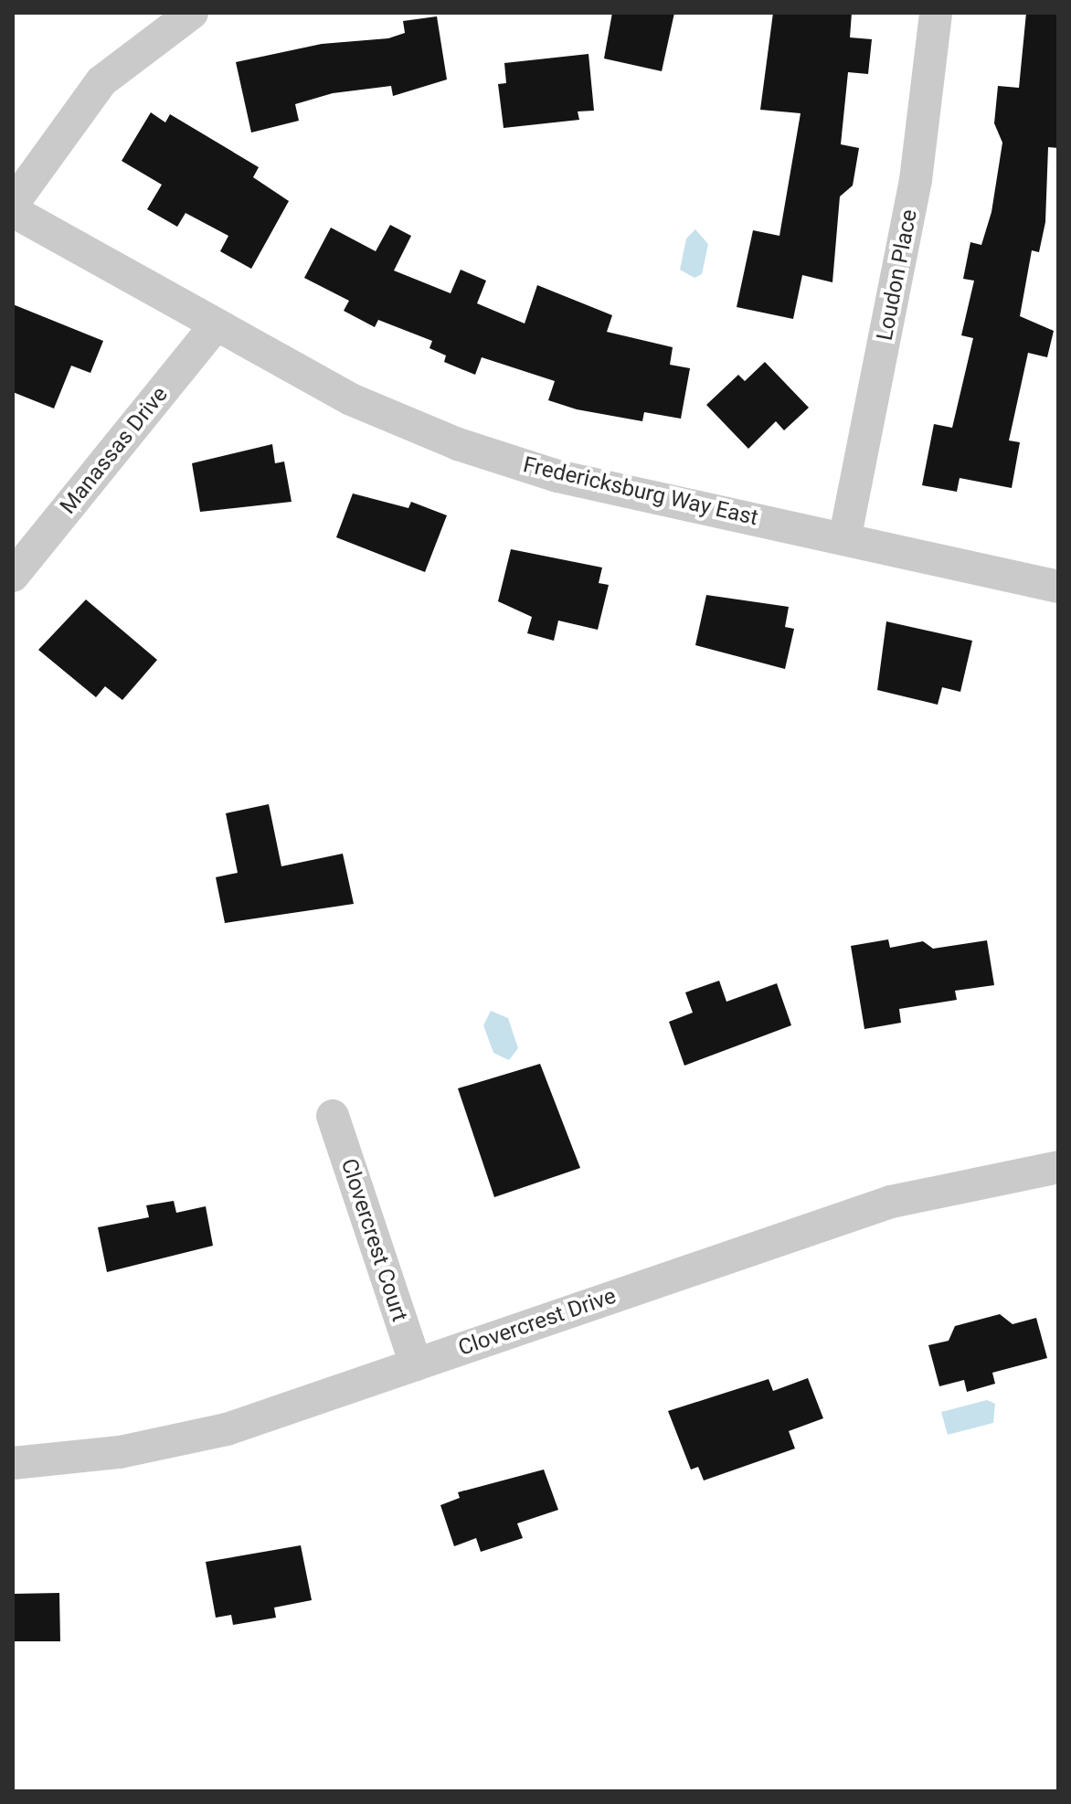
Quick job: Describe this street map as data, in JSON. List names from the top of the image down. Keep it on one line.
{"streets":{"street":["Loudon Place","Manassas Drive","Fredericksburg Way East","Clovercrest Court","Clovercrest Drive"]},"crossings":[["Loudon Place","Fredericksburg Way East"],["Manassas Drive","Fredericksburg Way East"],["Clovercrest Court","Clovercrest Drive"]]}
